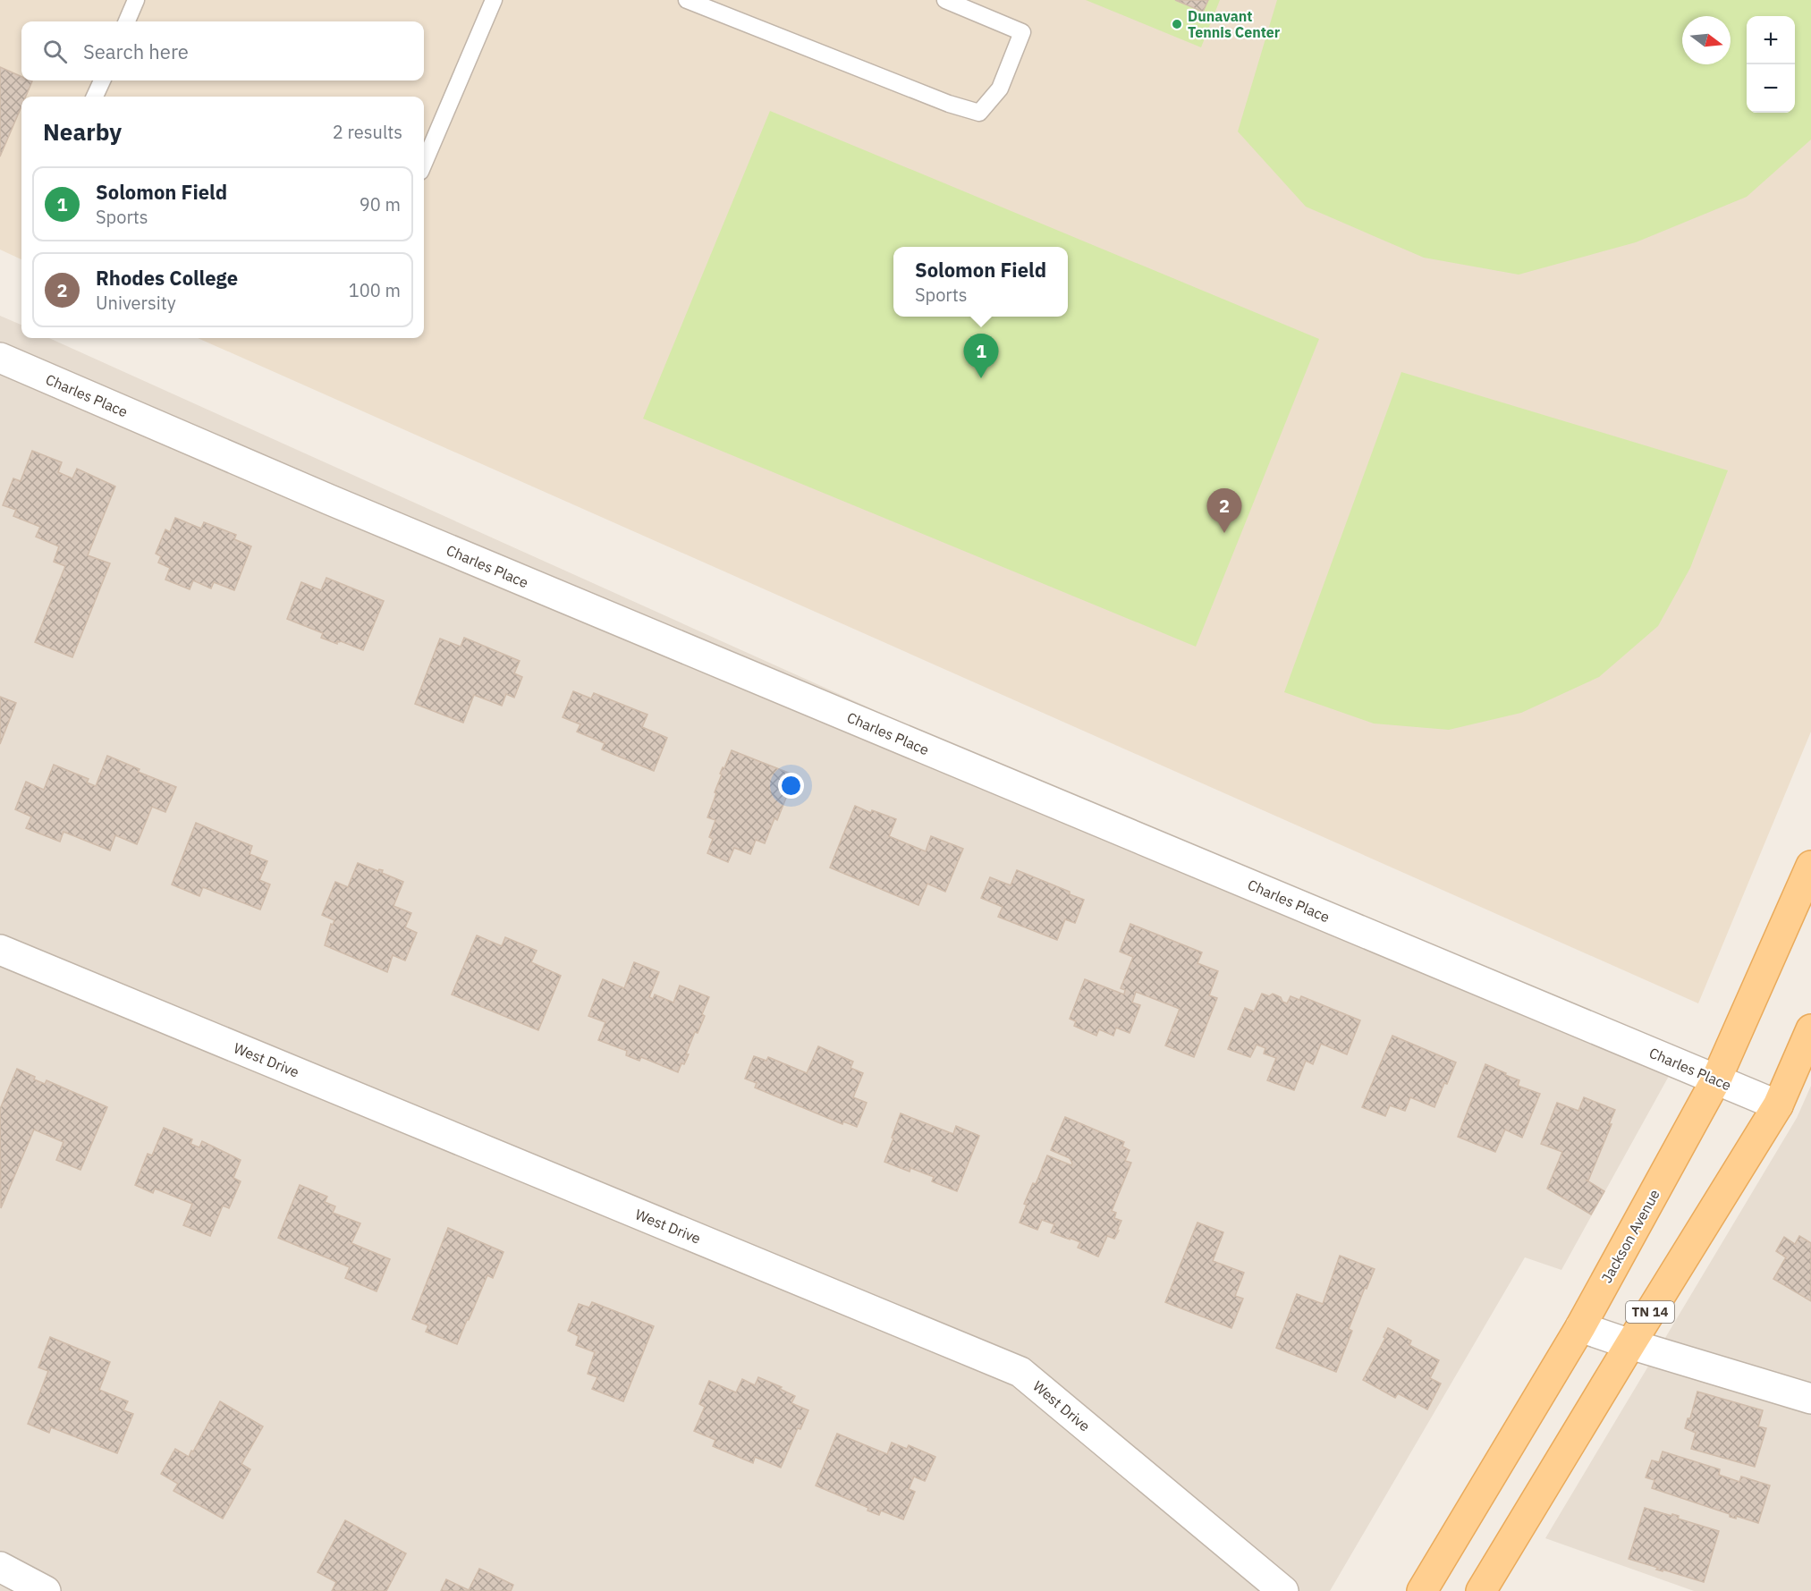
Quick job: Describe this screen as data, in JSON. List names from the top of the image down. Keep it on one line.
{"streets":{"main road":["Jackson Avenue","TN 14"],"street":["Charles Place","West Drive"]},"crossings":[["Charles Place","Jackson Avenue"],["Charles Place","TN 14"]],"places":["Dunavant Tennis Center"],"north":"right","page":{"map_buttons":["+","−"],"search":"Search here","heading":["Nearby","2 results"],"list":[{"mark":"1","name":"Solomon Field","note":"Sports","value":"90 m"},{"mark":"2","name":"Rhodes College","note":"University","value":"100 m"}],"popup":["Solomon Field","Sports"],"pins":["1","2"]}}
